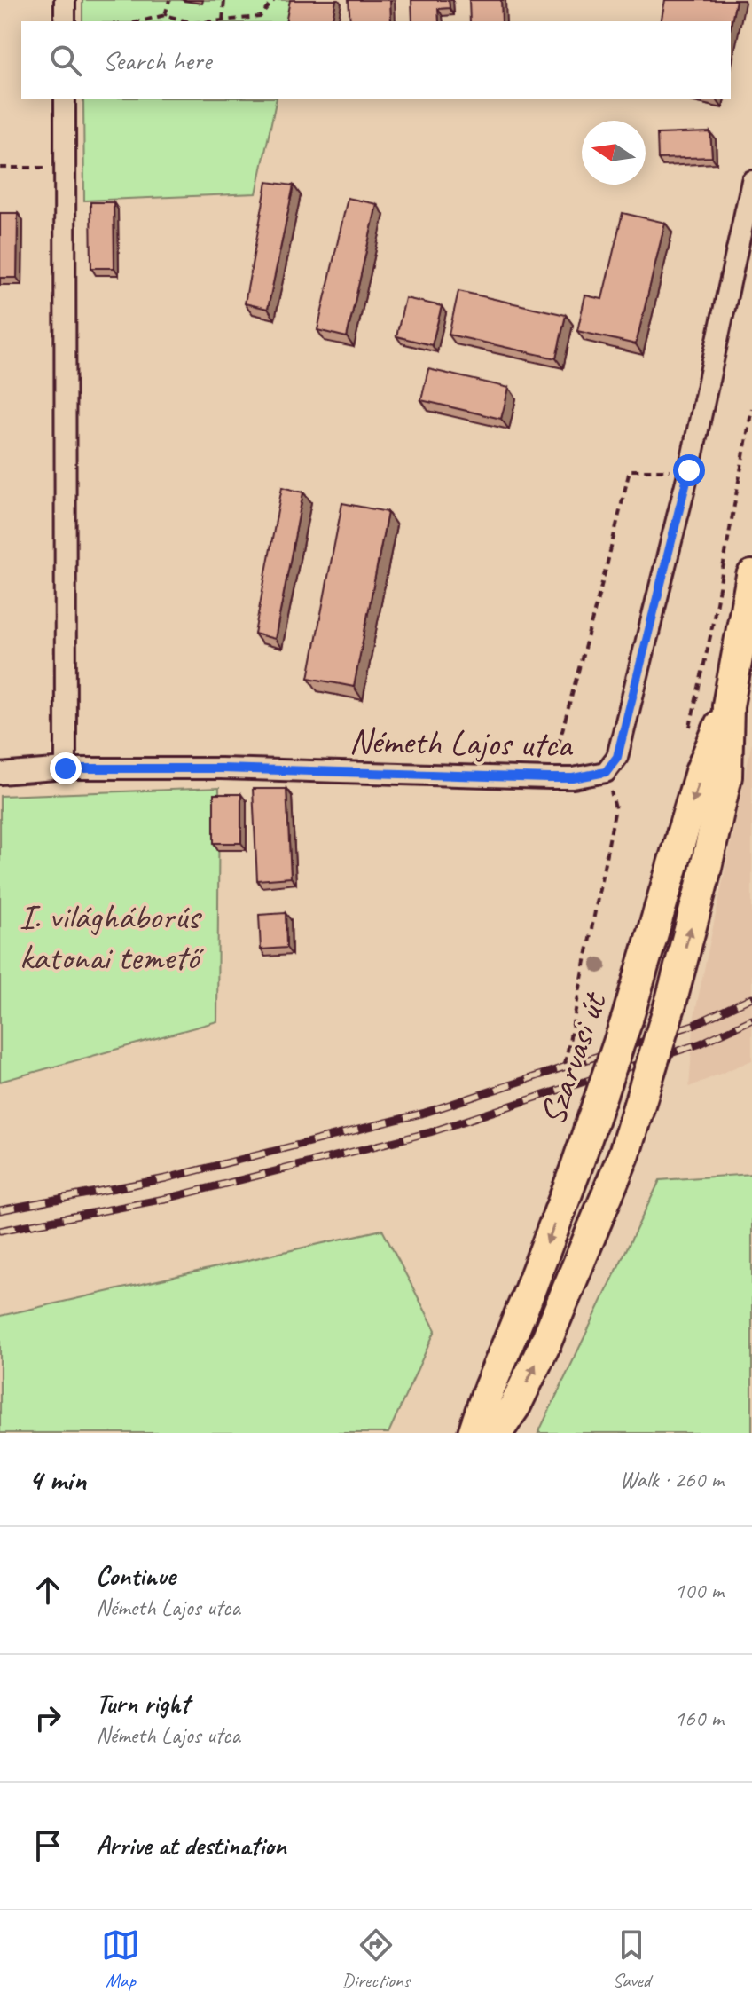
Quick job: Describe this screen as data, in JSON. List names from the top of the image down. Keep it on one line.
{"streets":{"main road":["Szarvasi út"],"street":["Németh Lajos utca"]},"parks":["I. világháborús katonai temető"],"north":"left","page":{"search":"Search here","heading":["4 min","Walk · 260 m"],"list":[["Continue","Németh Lajos utca","100 m"],["Turn right","Németh Lajos utca","160 m"],"Arrive at destination"],"nav":["Map","Directions","Saved"]}}
